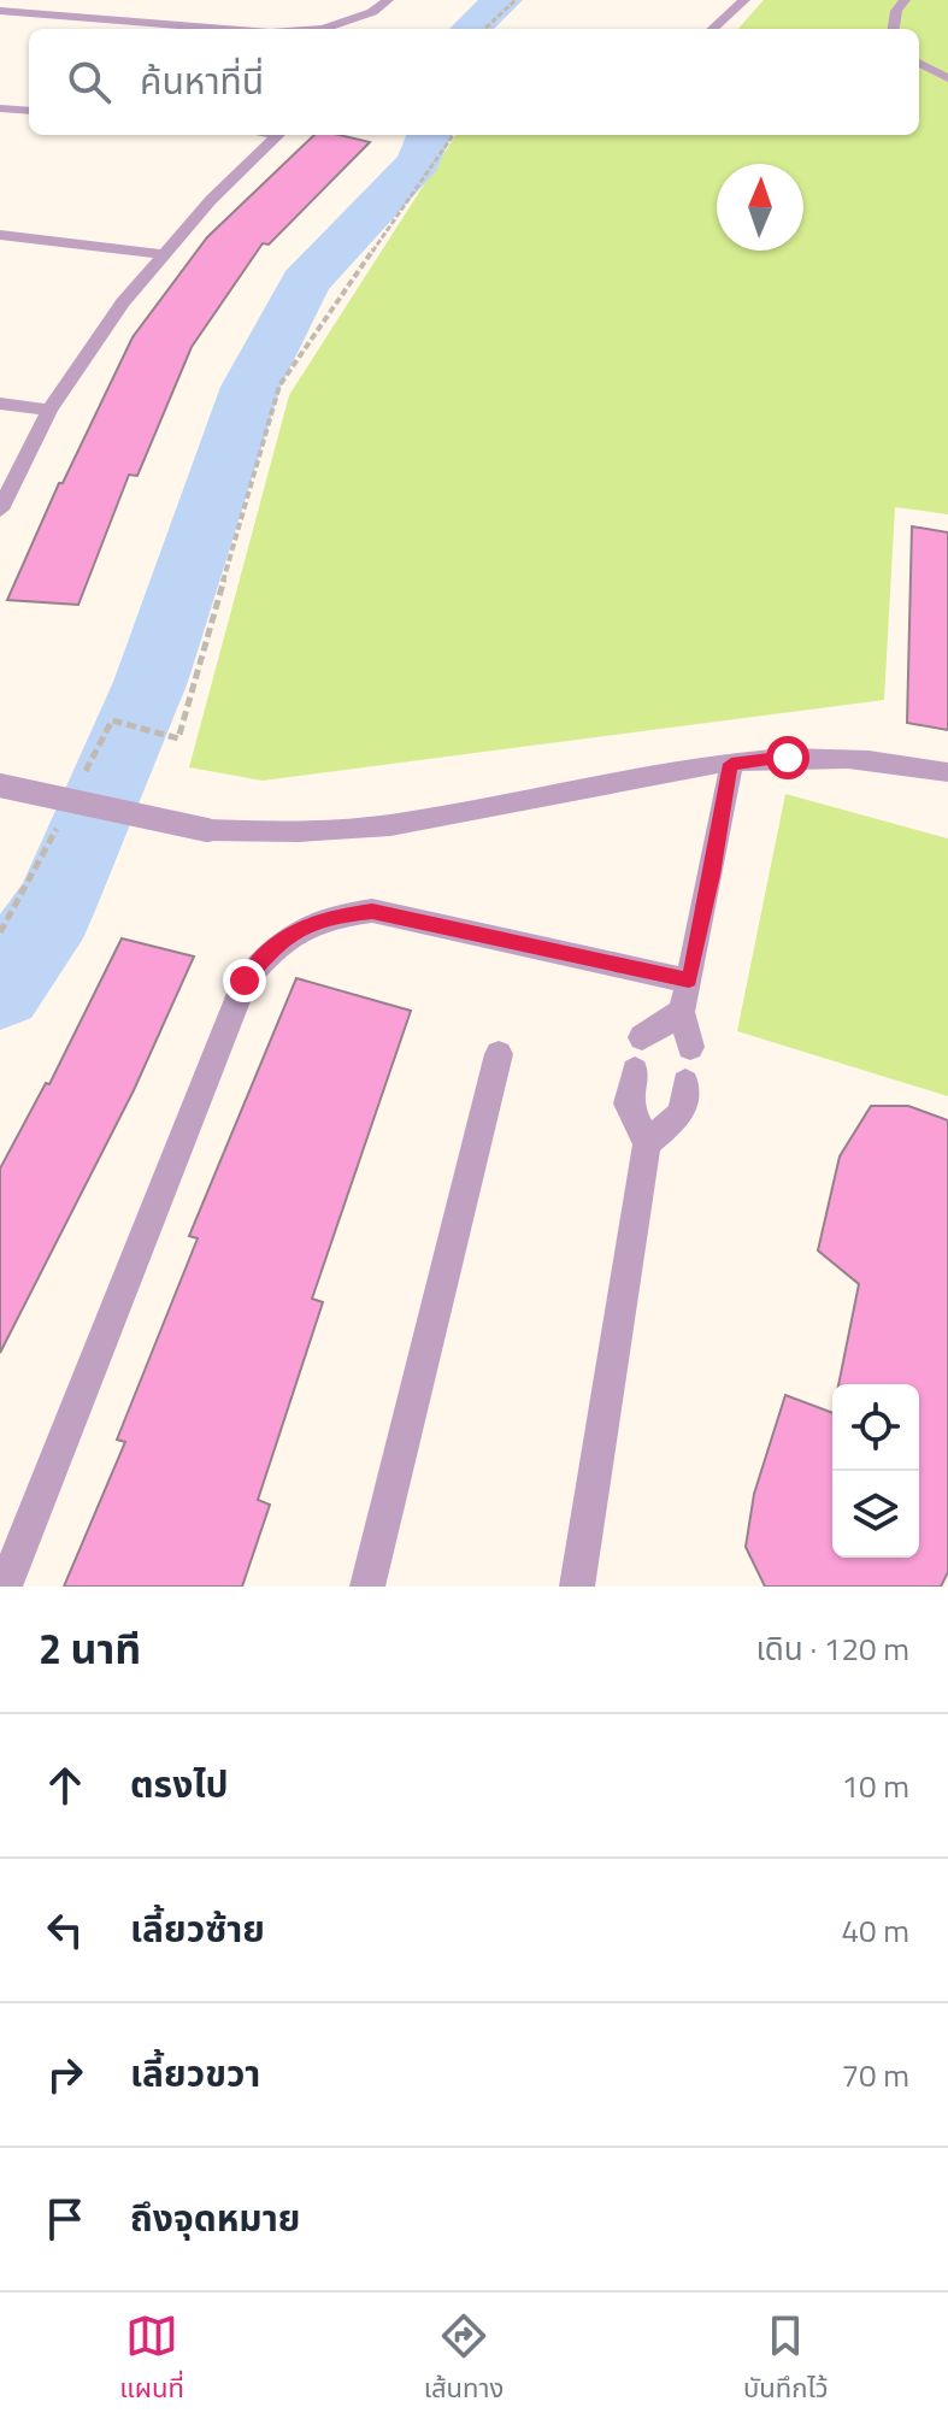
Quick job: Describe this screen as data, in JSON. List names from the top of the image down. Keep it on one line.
{"north":"top","page":{"search":"ค้นหาที่นี่","heading":["2 นาที","เดิน · 120 m"],"list":[["ตรงไป","10 m"],["เลี้ยวซ้าย","40 m"],["เลี้ยวขวา","70 m"],"ถึงจุดหมาย"],"nav":["แผนที่","เส้นทาง","บันทึกไว้"]}}
